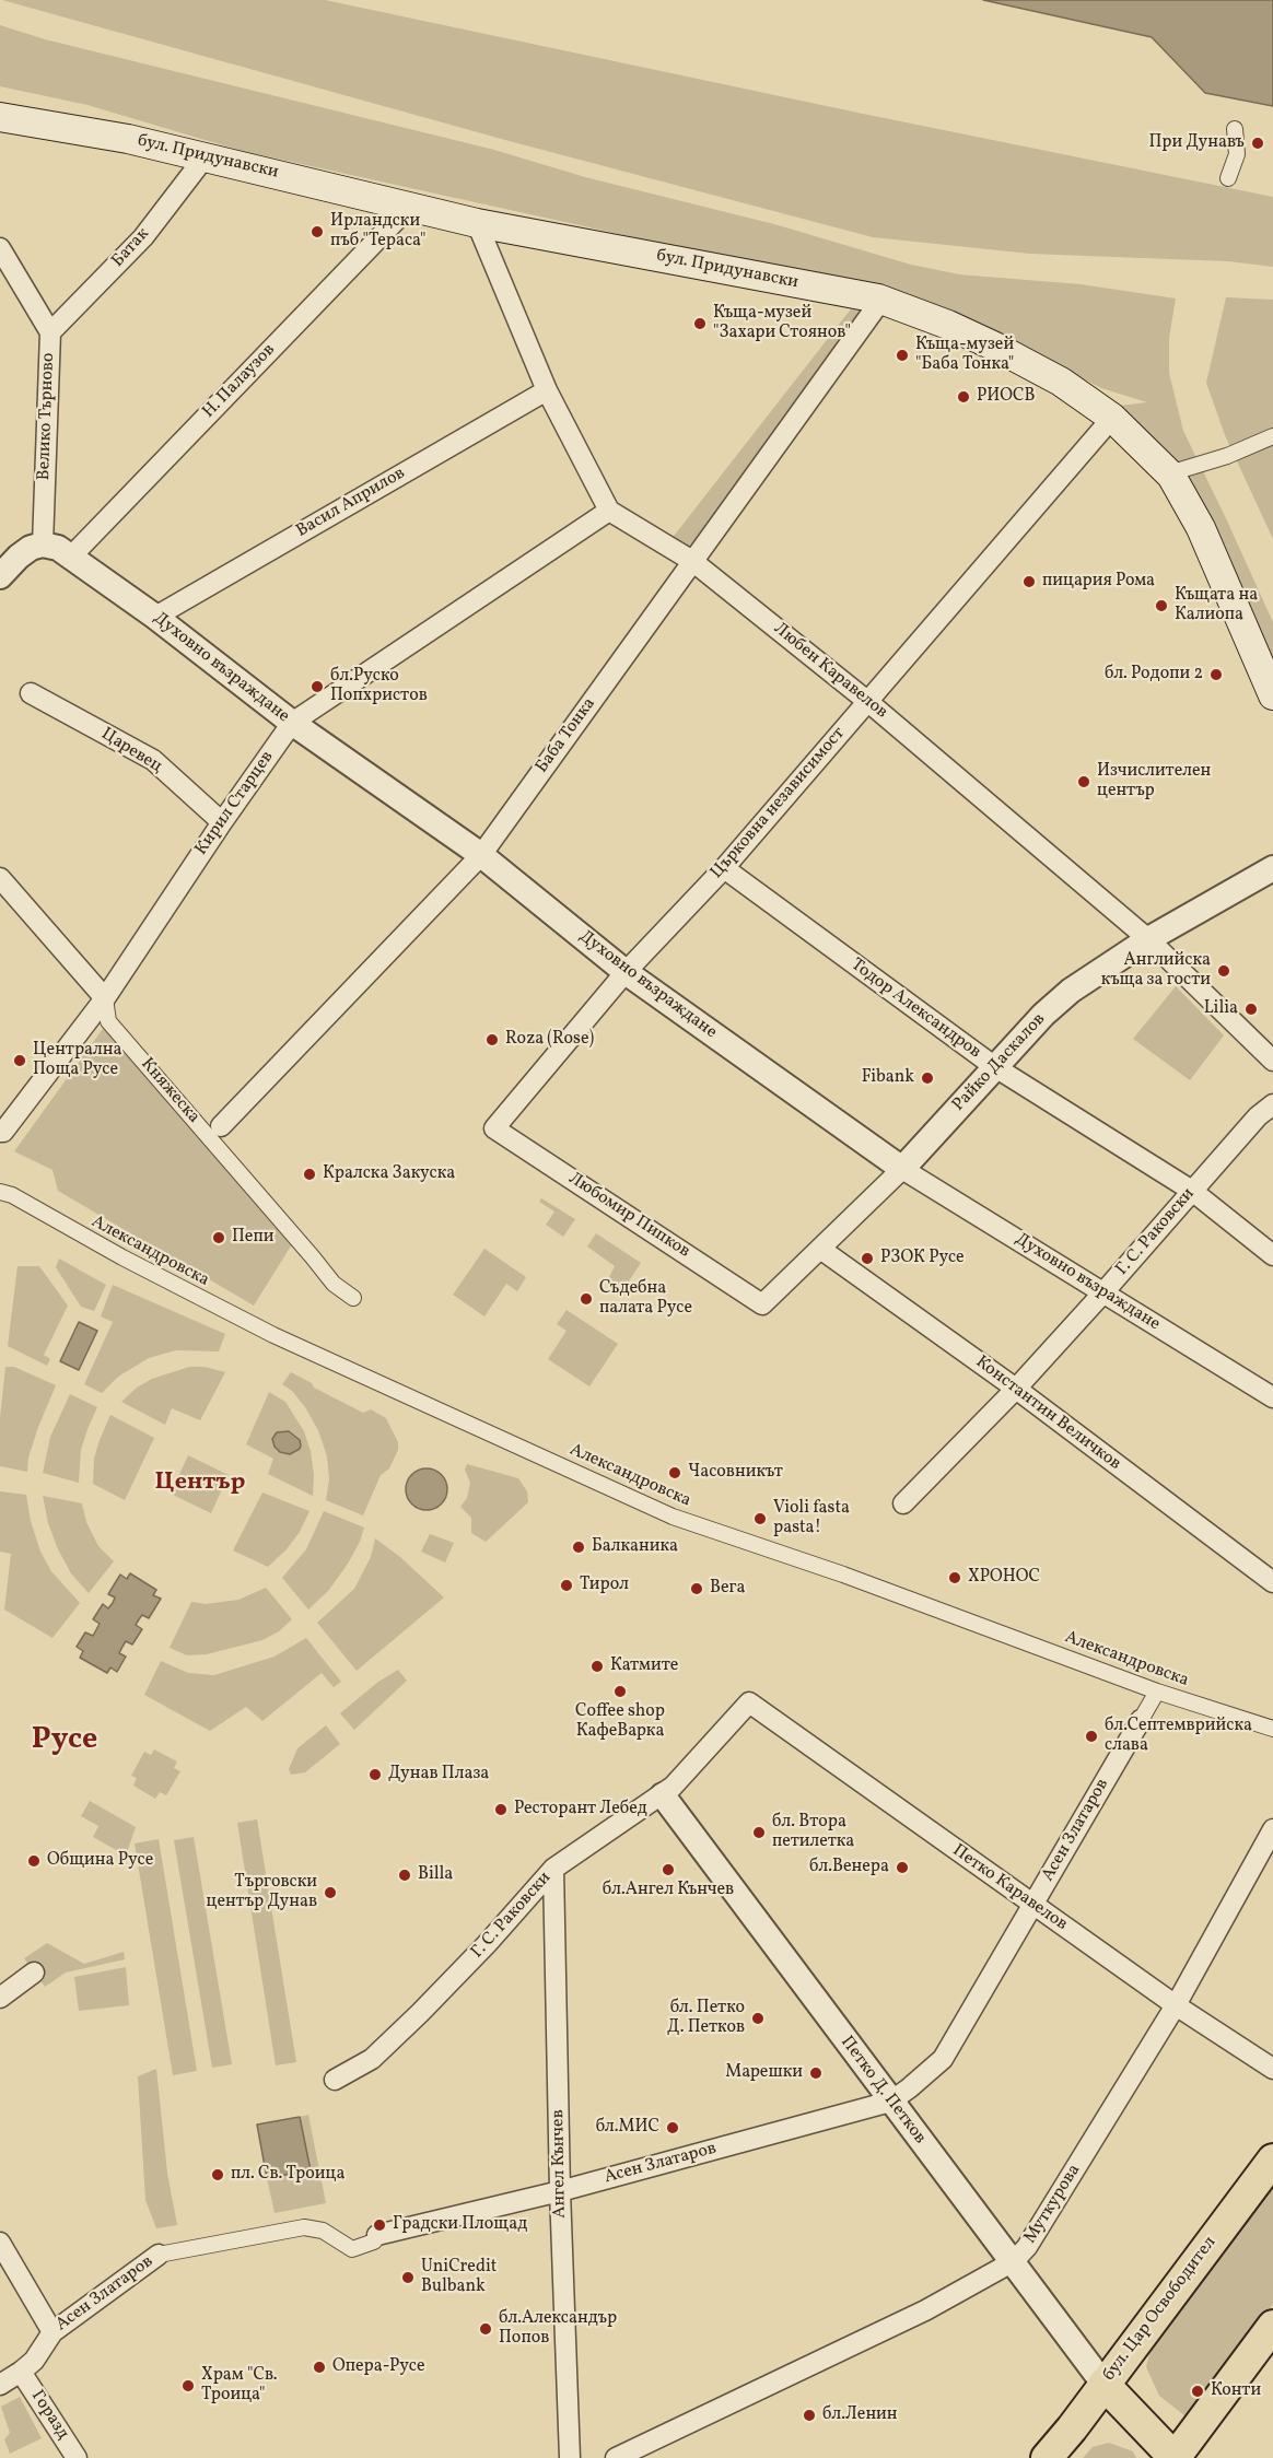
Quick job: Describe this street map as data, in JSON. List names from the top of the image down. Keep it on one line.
{"streets":{"main road":["бул. Придунавски","бул. Цар Освободител"],"street":["Батак","Н. Палаузов","Велико Търново","Васил Априлов","Духовно възраждане","Любен Каравелов","Баба Тонка","Царевец","Кирил Старцев","Църковна независимост","Тодор Александров","Райко Даскалов","Княжеска","Любомир Пипков","Г. С. Раковски","Александровска","Константин Величков","Асен Златаров","Петко Каравелов","Петко Д. Петков","Ангел Кънчев","Муткурова","Горазд"]},"crossings":[["бул. Придунавски","Батак"],["бул. Придунавски","Н. Палаузов"],["бул. Придунавски","Баба Тонка"],["бул. Придунавски","Църковна независимост"],["Батак","Велико Търново"],["Н. Палаузов","Духовно възраждане"],["Велико Търново","Духовно възраждане"],["Васил Априлов","Духовно възраждане"],["Духовно възраждане","Баба Тонка"],["Духовно възраждане","Кирил Старцев"],["Духовно възраждане","Църковна независимост"],["Духовно възраждане","Райко Даскалов"],["Духовно възраждане","Г. С. Раковски"],["Любен Каравелов","Баба Тонка"],["Любен Каравелов","Кирил Старцев"],["Любен Каравелов","Църковна независимост"],["Любен Каравелов","Райко Даскалов"],["Баба Тонка","Княжеска"],["Царевец","Кирил Старцев"],["Кирил Старцев","Княжеска"],["Църковна независимост","Тодор Александров"],["Църковна независимост","Любомир Пипков"],["Тодор Александров","Райко Даскалов"],["Тодор Александров","Г. С. Раковски"],["Райко Даскалов","Любомир Пипков"],["Райко Даскалов","Константин Величков"],["Г. С. Раковски","Константин Величков"],["Г. С. Раковски","Петко Каравелов"],["Г. С. Раковски","Петко Д. Петков"],["Г. С. Раковски","Ангел Кънчев"],["Александровска","Асен Златаров"],["Асен Златаров","Петко Каравелов"],["Асен Златаров","Петко Д. Петков"],["Асен Златаров","Ангел Кънчев"],["Асен Златаров","Горазд"],["Петко Каравелов","Муткурова"],["Петко Д. Петков","Муткурова"],["Петко Д. Петков","бул. Цар Освободител"]],"districts":["Център","Русе"],"places":["При Дунавъ","Ирландски пъб \"Тераса\"","Къща-музей \"Захари Стоянов\"","Къща-музей \"Баба Тонка\"","РИОСВ","пицария Рома","Къщата на Калиопа","бл. Родопи 2","бл.Руско Попхристов","Изчислителен център","Aнглийска къща за гости","Lilia","Roza (Rose)","Централна Поща Русе","Fibank","Кралска Закуска","Пепи","РЗОК Русе","Съдебна палата Русе","Часовникът","Violi fasta pasta!","Балканика","XPOHOC","Тирол","Вега","Катмите","Coffee shop КафеВарка","бл.Септемврийска слава","Дунав Плаза","Ресторант Лебед","бл. Втора петилетка","Община Русе","бл.Венера","бл.Ангел Кънчев","Billa","Tърговски център Дунав","бл. Петко Д. Петков","Марешки","бл.МИС","пл. Св. Троица","Градски Площад","UniCredit Bulbank","бл.Александър Попов","Опера-Русе","Храм \"Св. Троица\"","Конти","бл.Ленин"]}
